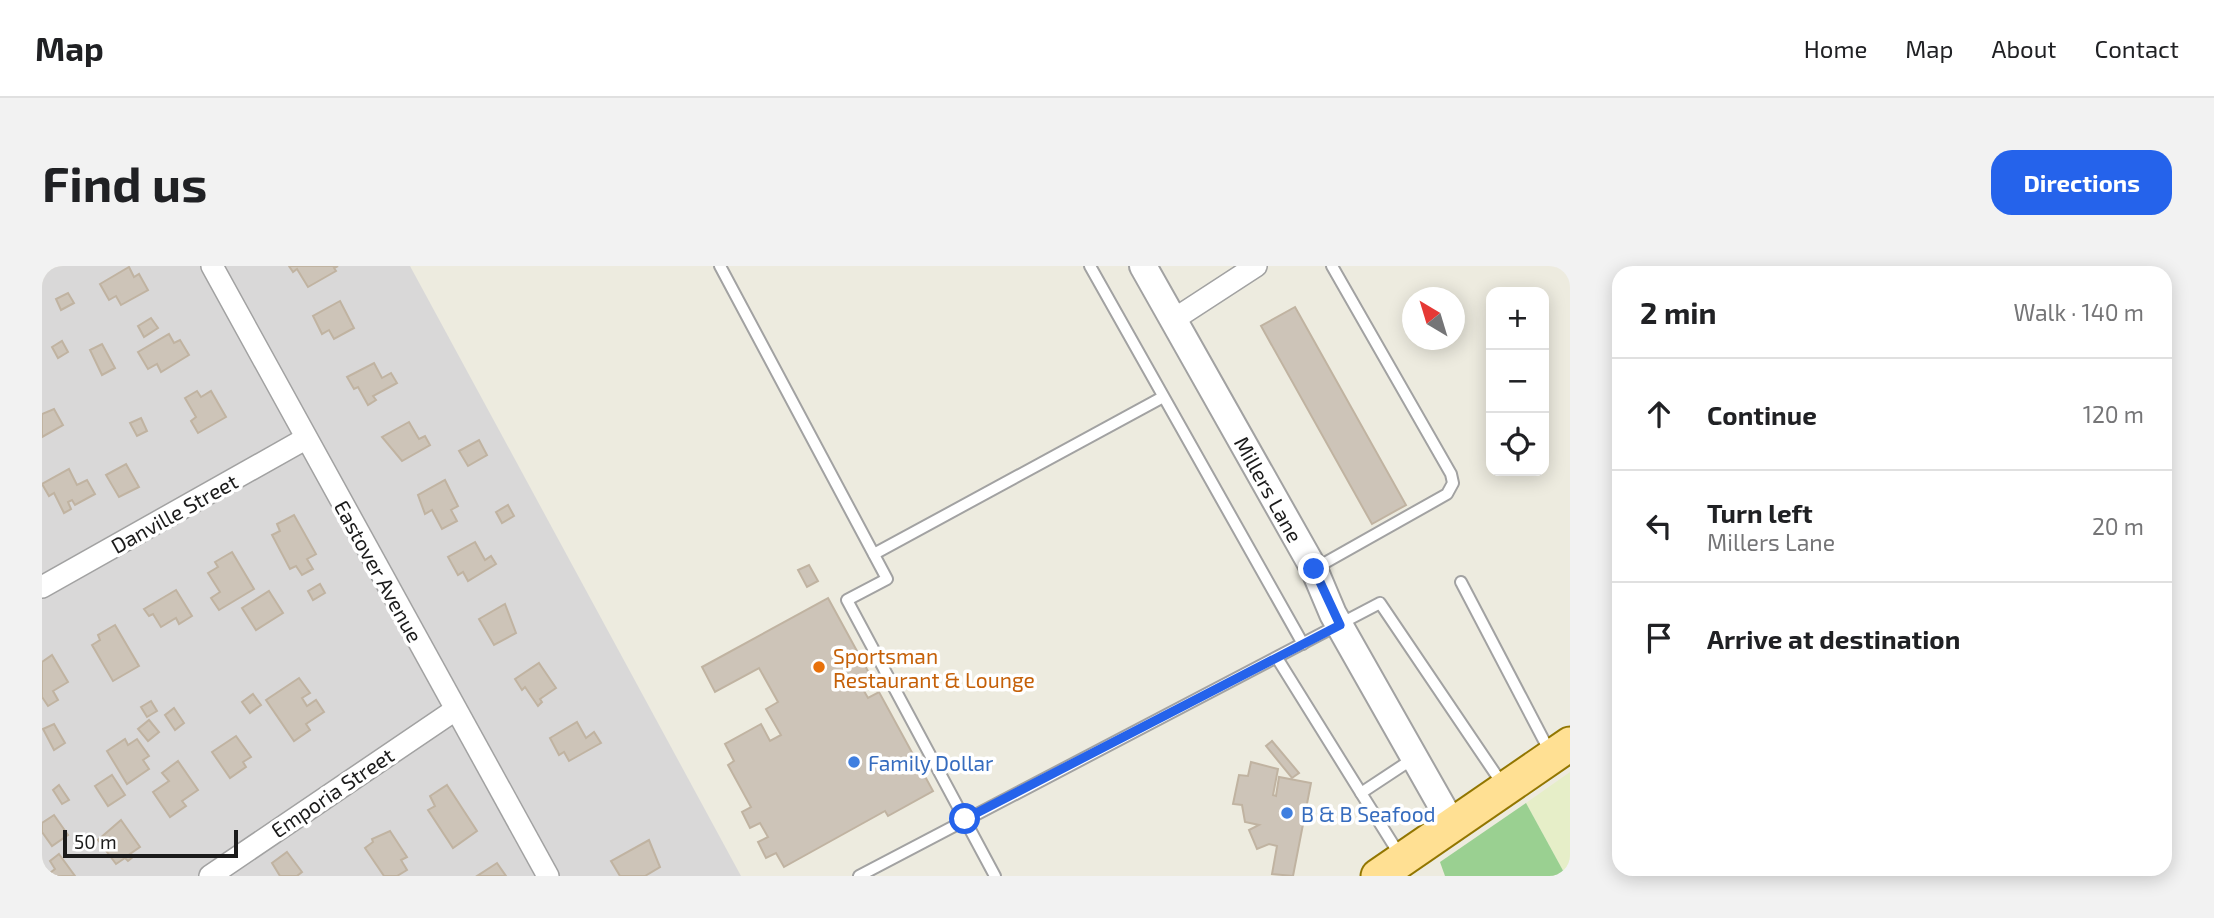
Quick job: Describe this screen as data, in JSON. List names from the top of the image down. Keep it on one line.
{"streets":{"street":["Millers Lane","Danville Street","Eastover Avenue","Emporia Street"]},"crossings":[["Danville Street","Eastover Avenue"],["Eastover Avenue","Emporia Street"]],"places":["Sportsman Restaurant & Lounge","Family Dollar","B & B Seafood"],"scale_bar":"50 m","north":"top left","page":{"header":"Map","nav":["Home","Map","About","Contact"],"buttons":"Directions","title":"Find us","heading":["2 min","Walk · 140 m"],"map_buttons":["+","−"],"list":[["Continue","120 m"],["Turn left","Millers Lane","20 m"],"Arrive at destination"],"scale":"50 m"}}
